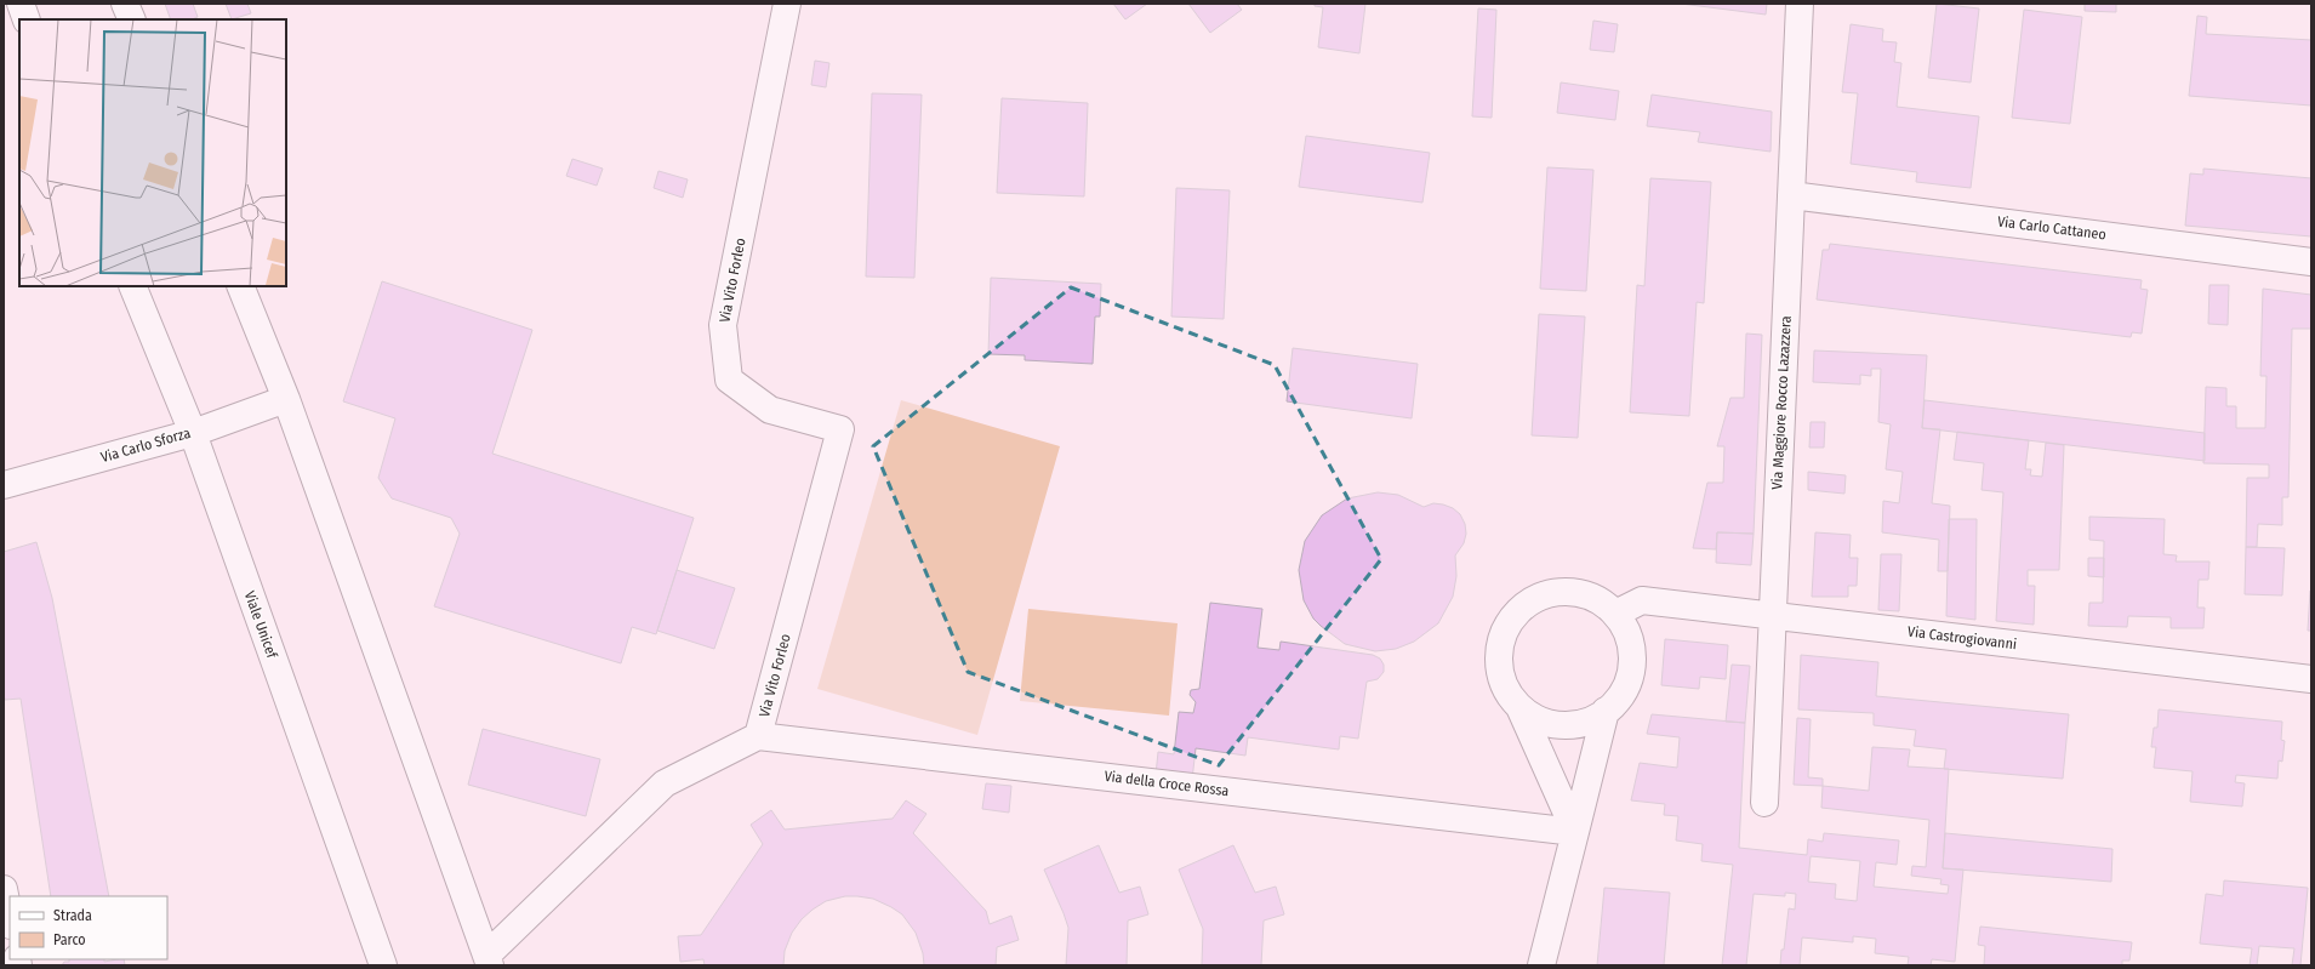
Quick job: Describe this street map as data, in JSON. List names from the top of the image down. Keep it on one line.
{"streets":{"street":["Via Carlo Cattaneo","Via Vito Forleo","Via Maggiore Rocco Lazazzera","Via Carlo Sforza","Viale Unicef","Via Castrogiovanni","Via della Croce Rossa"]},"crossings":[["Via Carlo Cattaneo","Via Maggiore Rocco Lazazzera"],["Via Vito Forleo","Via della Croce Rossa"],["Via Maggiore Rocco Lazazzera","Via Castrogiovanni"],["Via Carlo Sforza","Viale Unicef"]],"legend":["Strada","Parco"]}
